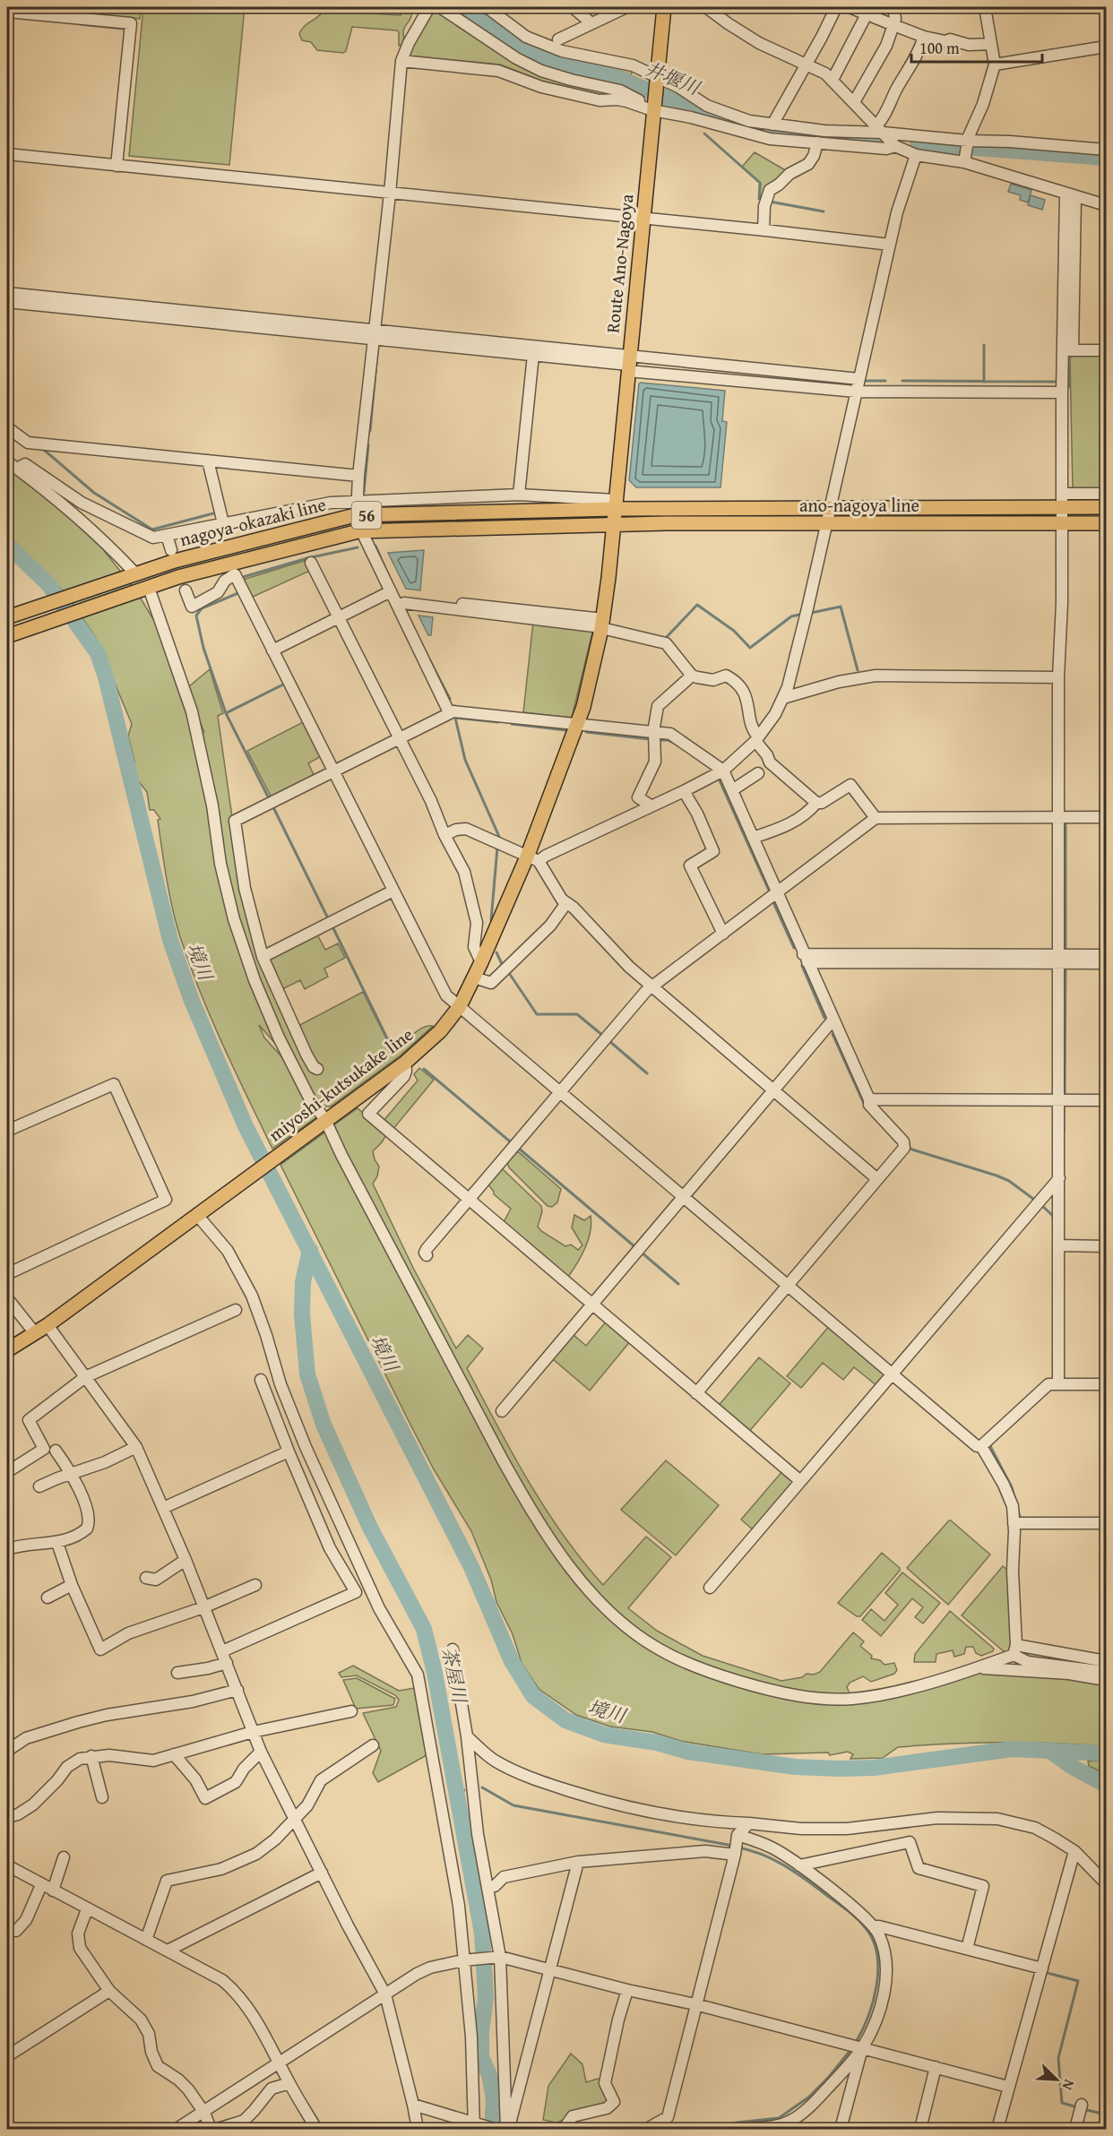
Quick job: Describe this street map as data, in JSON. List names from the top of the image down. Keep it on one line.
{"streets":{"main road":["Route Ano-Nagoya","ano-nagoya line","56","nagoya-okazaki line","miyoshi-kutsukake line"]},"crossings":[["Route Ano-Nagoya","ano-nagoya line"],["Route Ano-Nagoya","nagoya-okazaki line"],["Route Ano-Nagoya","miyoshi-kutsukake line"],["ano-nagoya line","nagoya-okazaki line"],["ano-nagoya line","miyoshi-kutsukake line"],["nagoya-okazaki line","miyoshi-kutsukake line"]],"water":["井堰川","境川","茶屋川"],"scale_bar":"100 m","north":"bottom right"}
